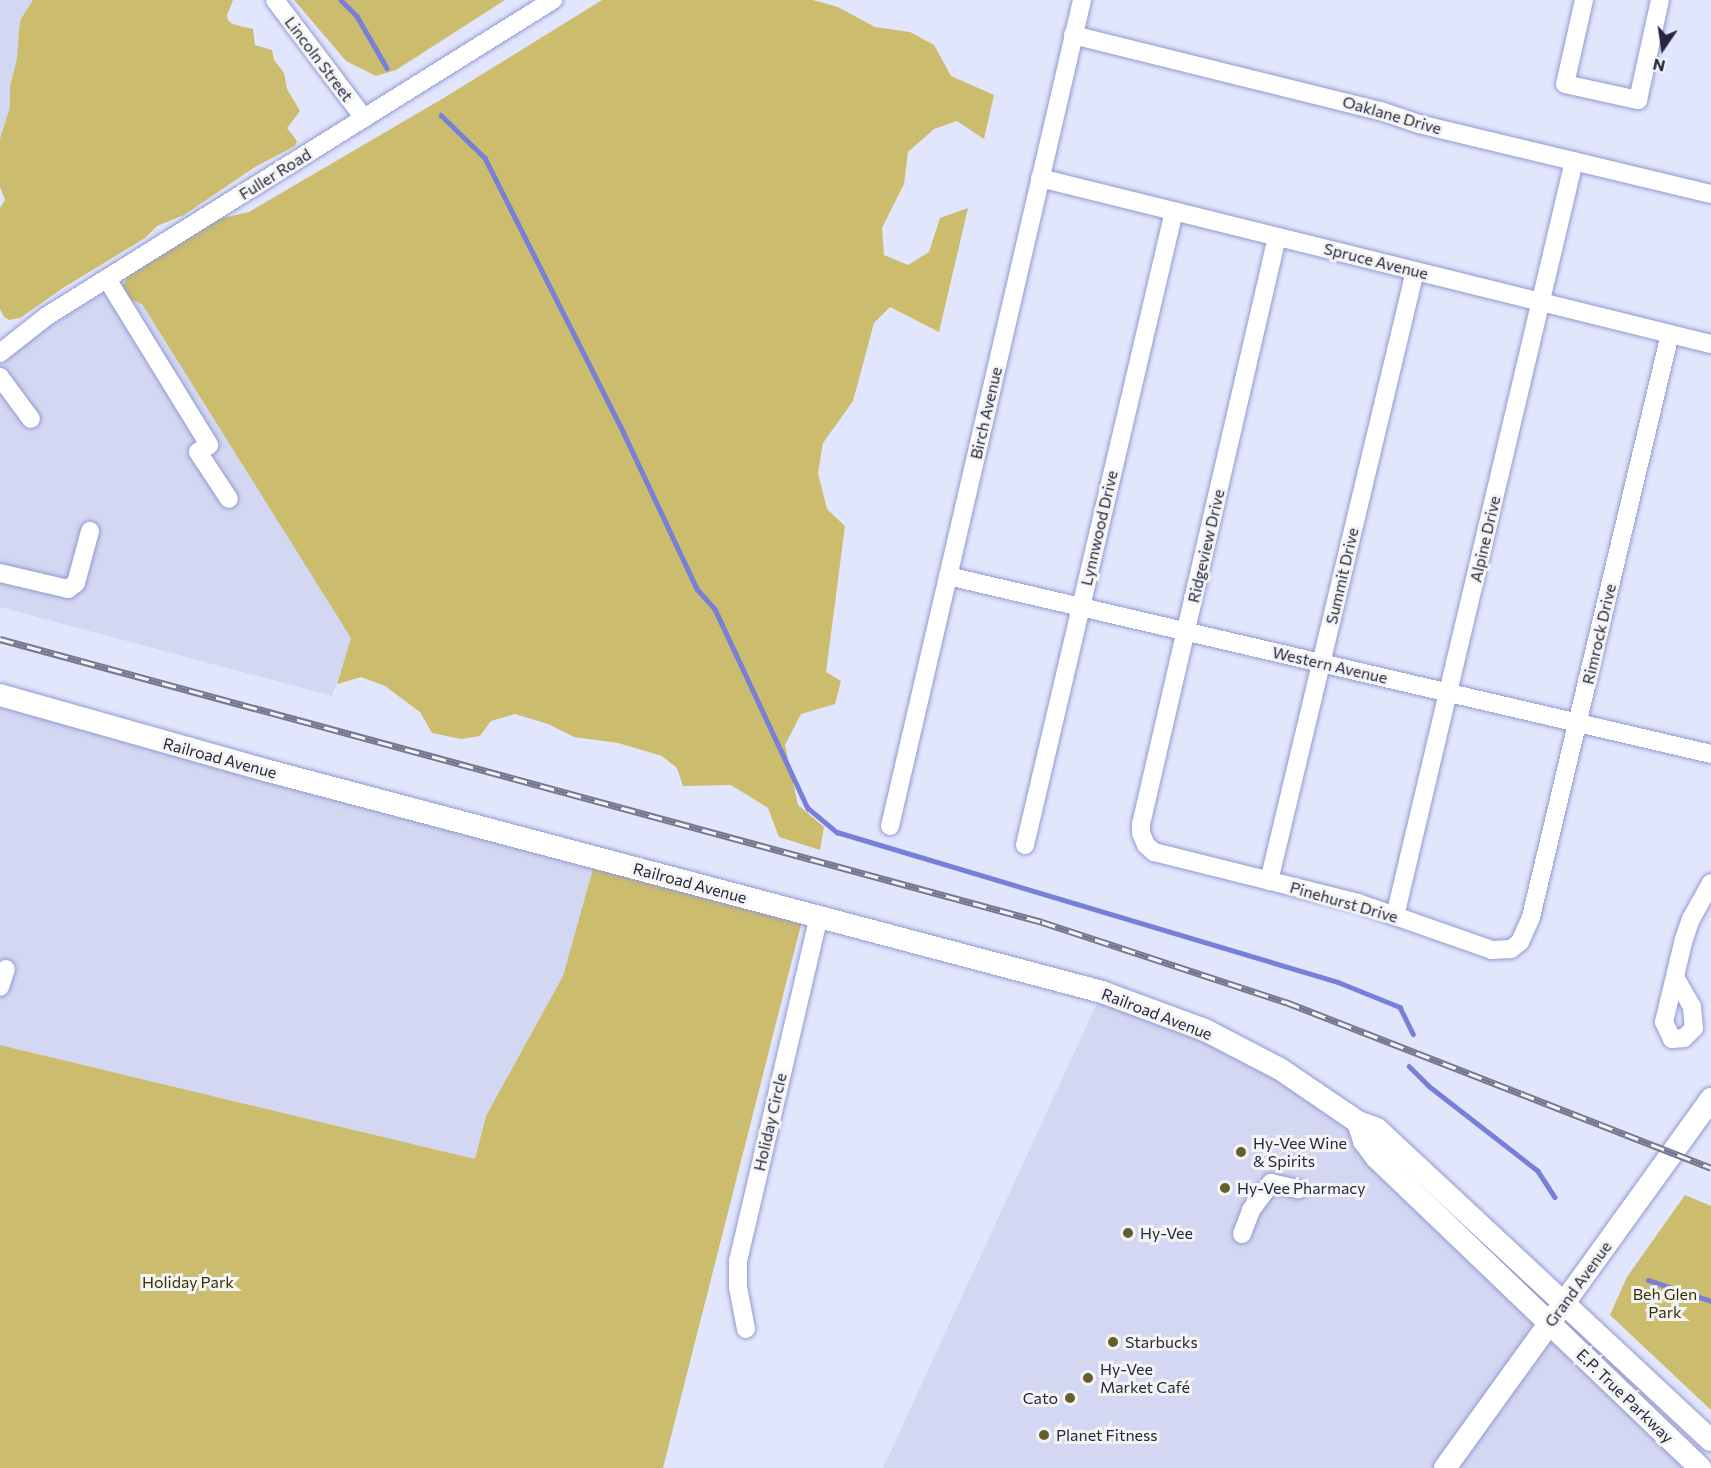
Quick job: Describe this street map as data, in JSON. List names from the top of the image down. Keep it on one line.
{"streets":{"main road":["Railroad Avenue","Grand Avenue","E.P. True Parkway"],"street":["Lincoln Street","Oaklane Drive","Fuller Road","Spruce Avenue","Birch Avenue","Lynnwood Drive","Alpine Drive","Ridgeview Drive","Summit Drive","Rimrock Drive","Western Avenue","Pinehurst Drive","Holiday Circle"]},"crossings":[["Lincoln Street","Fuller Road"],["Oaklane Drive","Birch Avenue"],["Oaklane Drive","Alpine Drive"],["Spruce Avenue","Birch Avenue"],["Spruce Avenue","Lynnwood Drive"],["Spruce Avenue","Alpine Drive"],["Spruce Avenue","Ridgeview Drive"],["Spruce Avenue","Summit Drive"],["Spruce Avenue","Rimrock Drive"],["Birch Avenue","Western Avenue"],["Lynnwood Drive","Western Avenue"],["Alpine Drive","Western Avenue"],["Alpine Drive","Pinehurst Drive"],["Ridgeview Drive","Western Avenue"],["Ridgeview Drive","Pinehurst Drive"],["Summit Drive","Western Avenue"],["Summit Drive","Pinehurst Drive"],["Rimrock Drive","Western Avenue"],["Rimrock Drive","Pinehurst Drive"],["Railroad Avenue","Holiday Circle"],["Railroad Avenue","Grand Avenue"],["Railroad Avenue","E.P. True Parkway"],["Grand Avenue","E.P. True Parkway"]],"parks":["Holiday Park","Beh Glen Park"],"places":["Hy-Vee Wine & Spirits","Hy-Vee Pharmacy","Hy-Vee","Starbucks","Hy-Vee Market Café","Cato","Planet Fitness"],"north":"bottom"}
